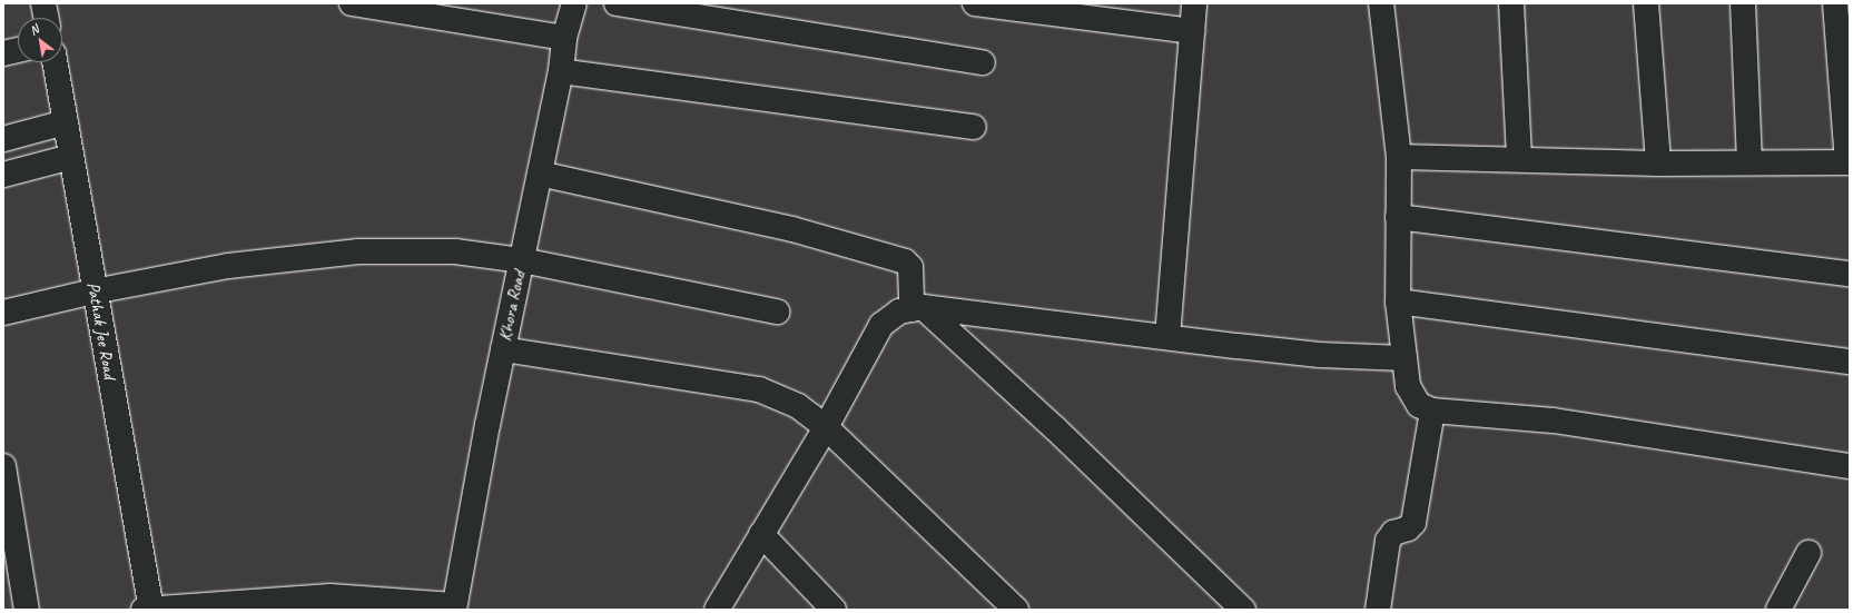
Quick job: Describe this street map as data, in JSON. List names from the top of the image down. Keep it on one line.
{"streets":{"street":["Khora Road","Pathak Jee Road"]},"north":"top left"}
